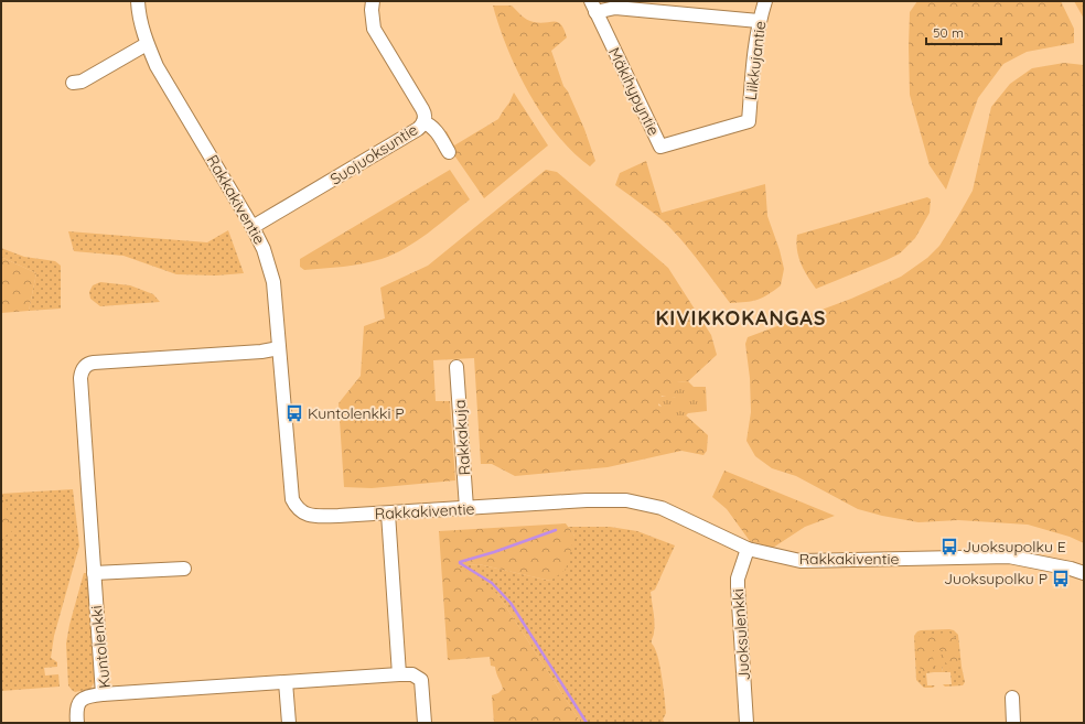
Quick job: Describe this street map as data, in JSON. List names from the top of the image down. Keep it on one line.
{"streets":{"street":["Liikkujantie","Mäkihypyntie","Suojuoksuntie","Rakkakiventie","Rakkakuja","Juoksulenkki","Kuntolenkki"]},"crossings":[["Liikkujantie","Mäkihypyntie"],["Suojuoksuntie","Rakkakiventie"],["Rakkakiventie","Rakkakuja"],["Rakkakiventie","Juoksulenkki"],["Rakkakiventie","Kuntolenkki"]],"districts":["KIVIKKOKANGAS"],"places":{"bus stop":["Kuntolenkki P","Juoksupolku E","Juoksupolku P"]},"scale_bar":"50 m"}
